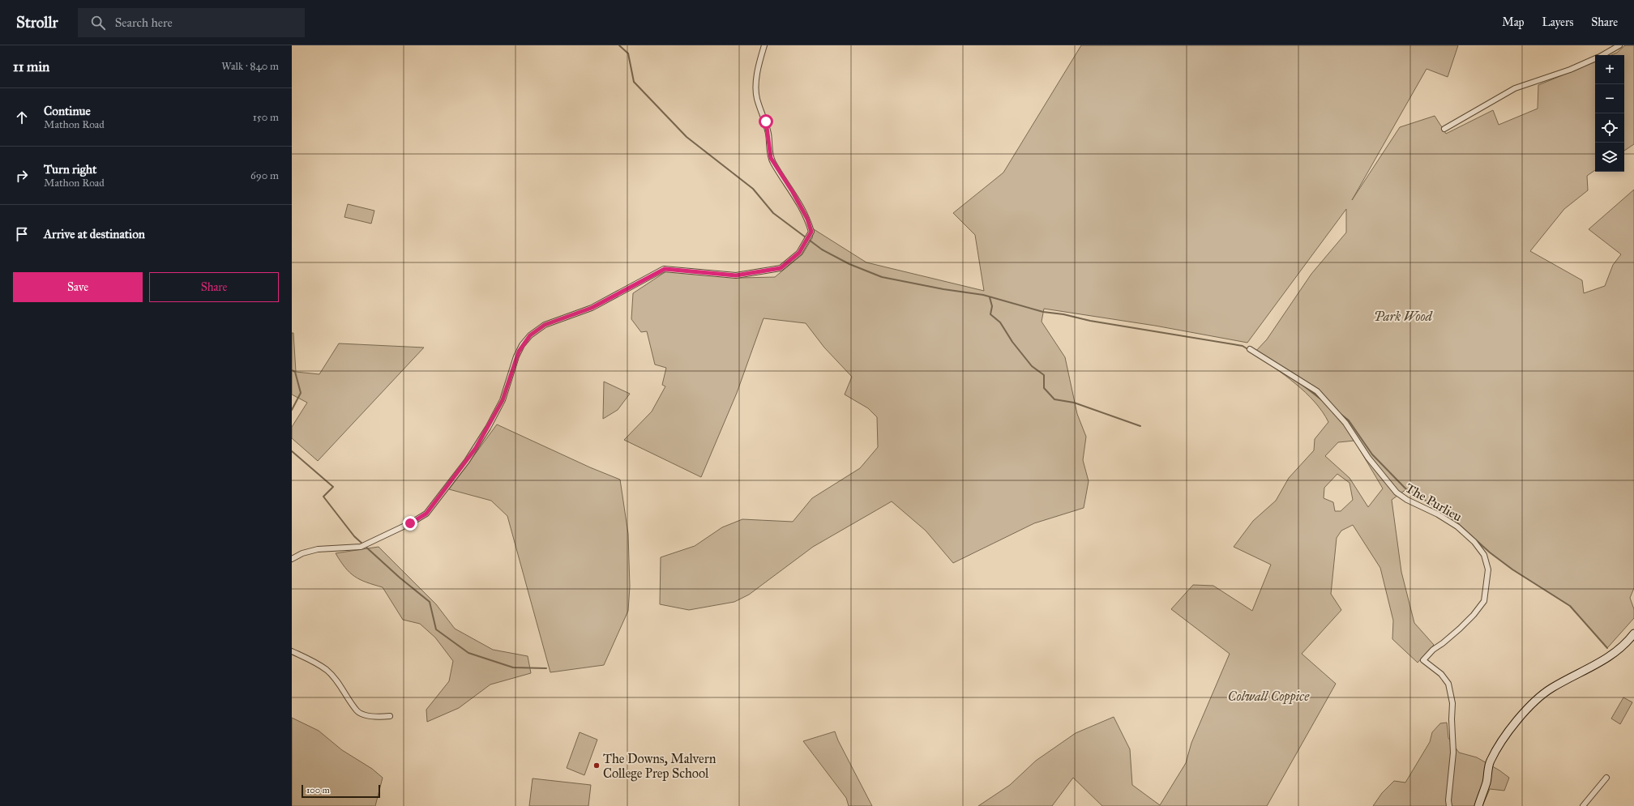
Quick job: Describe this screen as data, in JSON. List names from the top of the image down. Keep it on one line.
{"streets":{"street":["The Purlieu"]},"parks":["Park Wood","Colwall Coppice"],"places":["The Downs, Malvern College Prep School"],"scale_bar":"100 m","page":{"header":"Strollr","search":"Search here","nav":["Map","Layers","Share"],"heading":["11 min","Walk · 840 m"],"map_buttons":["+","−"],"list":[["Continue","Mathon Road","150 m"],["Turn right","Mathon Road","690 m"],"Arrive at destination"],"buttons":["Save","Share"],"scale":"100 m"}}
